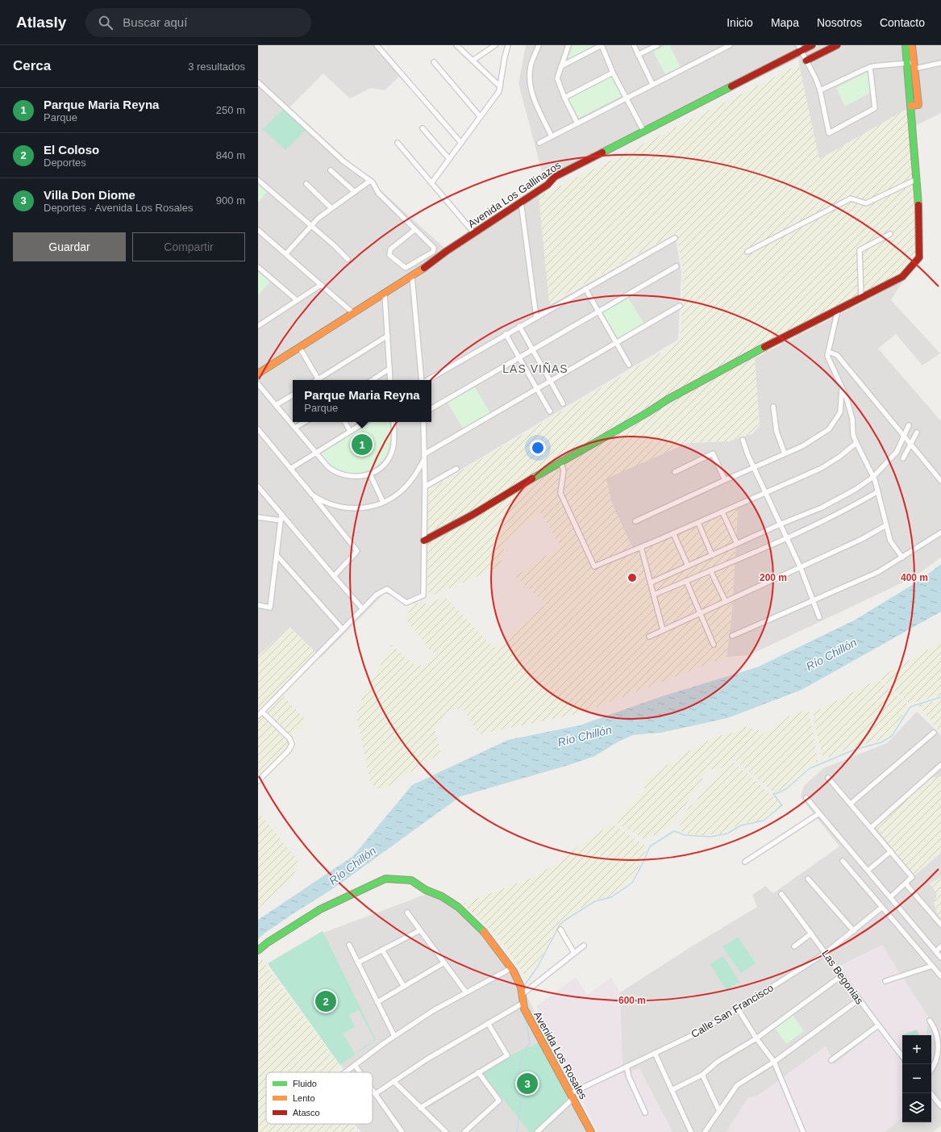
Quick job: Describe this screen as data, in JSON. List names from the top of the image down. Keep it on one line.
{"streets":{"street":["Avenida Los Gallinazos","Las Begonias","Calle San Francisco","Avenida Los Rosales"]},"crossings":[["Las Begonias","Calle San Francisco"],["Calle San Francisco","Avenida Los Rosales"]],"districts":["LAS VIÑAS"],"water":["Río Chillón"],"legend":["Fluido","Lento","Atasco"],"page":{"header":"Atlasly","search":"Buscar aquí","nav":["Inicio","Mapa","Nosotros","Contacto"],"heading":["Cerca","3 resultados"],"list":[{"mark":"1","name":"Parque Maria Reyna","note":"Parque","value":"250 m"},{"mark":"2","name":"El Coloso","note":"Deportes","value":"840 m"},{"mark":"3","name":"Villa Don Diome","note":"Deportes · Avenida Los Rosales","value":"900 m"}],"buttons":["Guardar","Compartir"],"popup":["Parque Maria Reyna","Parque"],"pins":["1","2","3"],"map_buttons":["+","−"]},"rings":["200 m","400 m","600 m"]}
